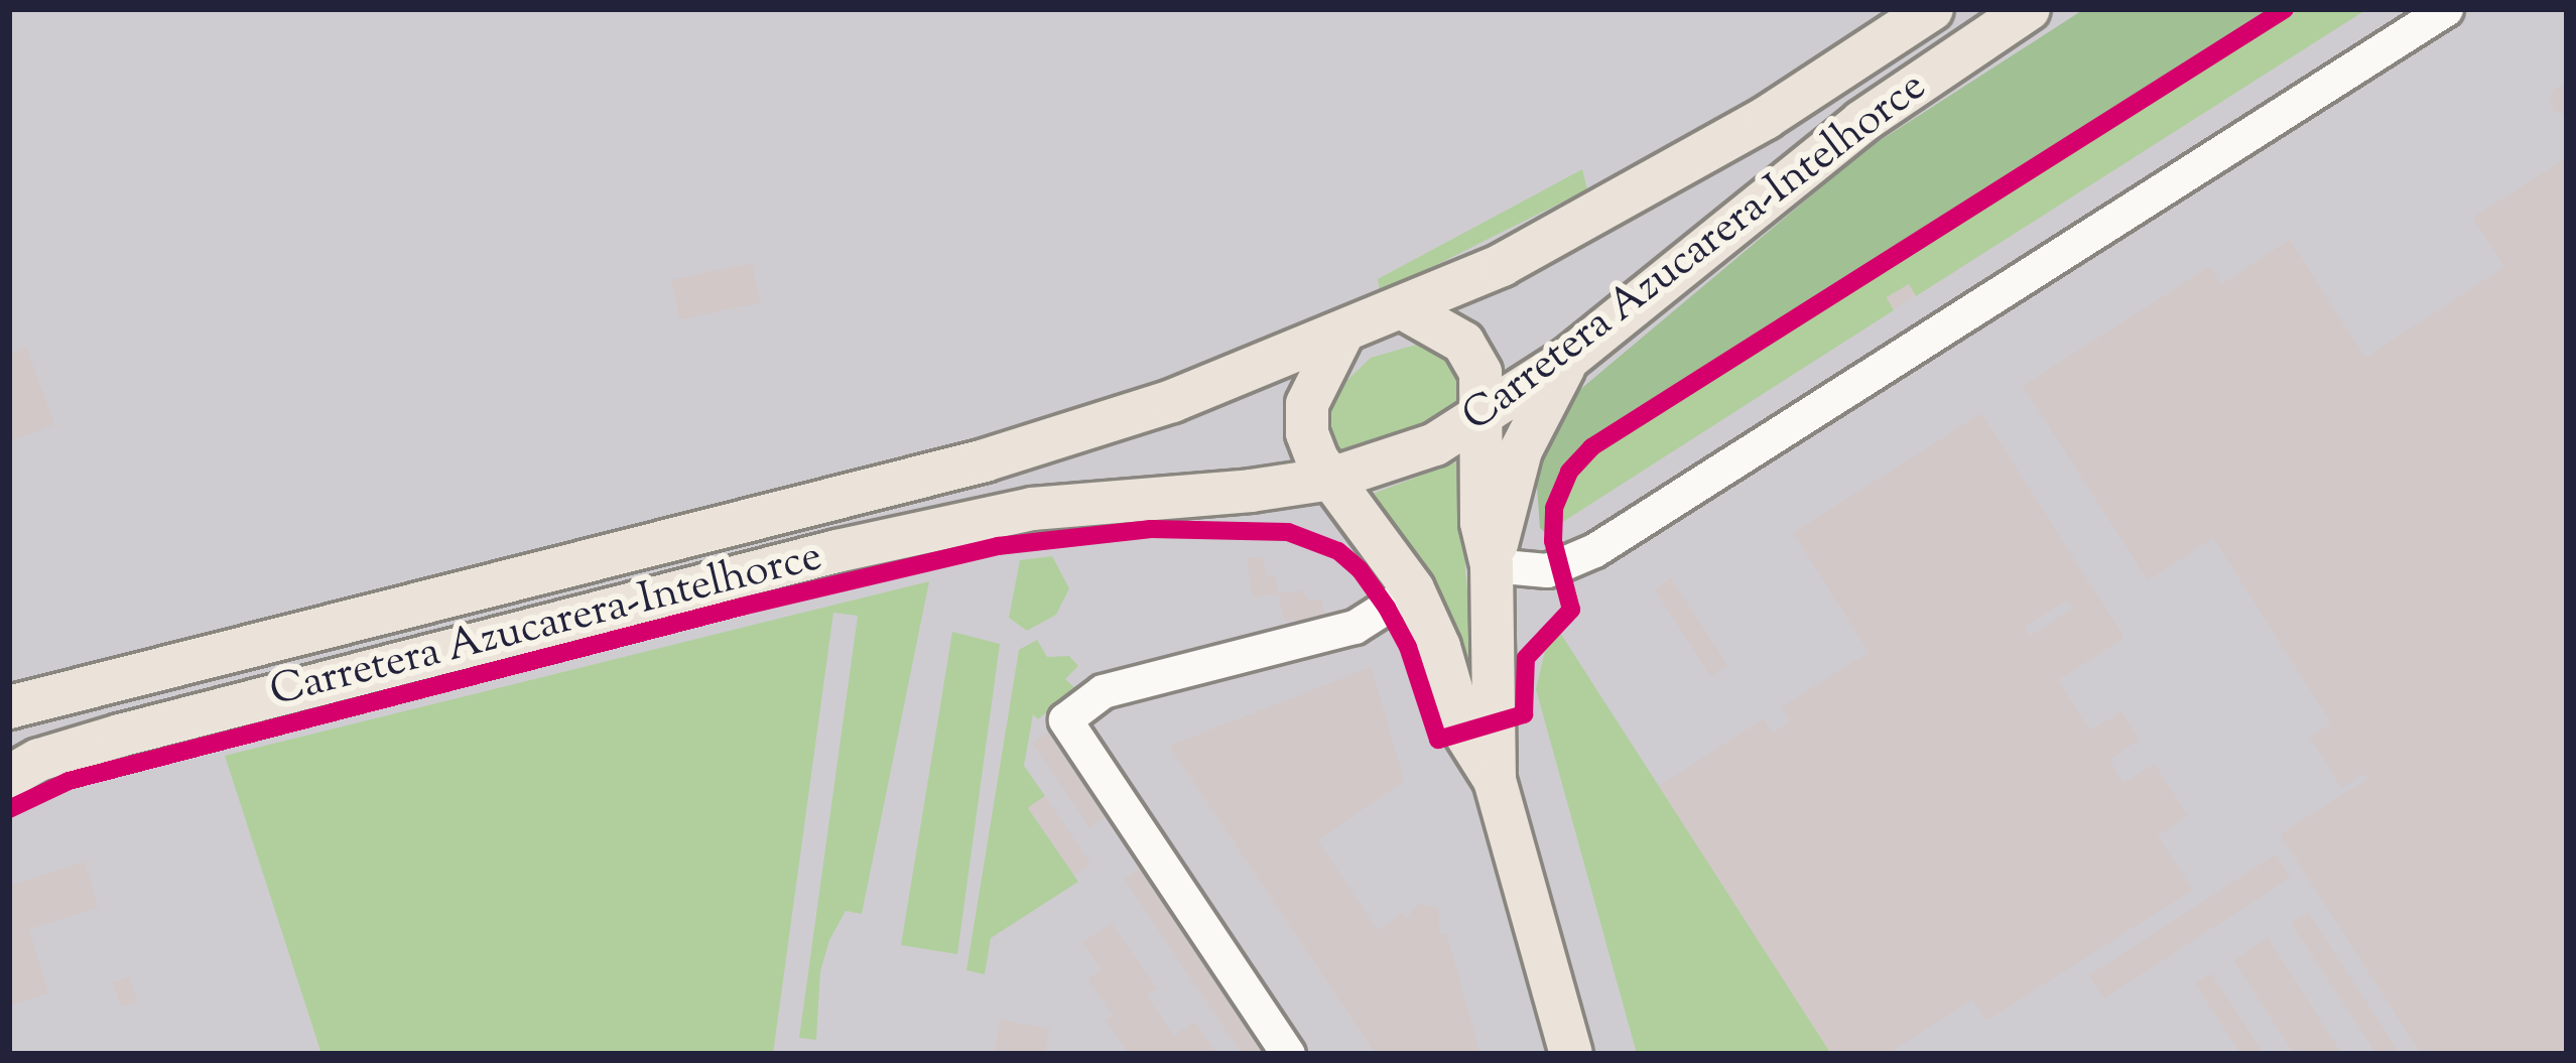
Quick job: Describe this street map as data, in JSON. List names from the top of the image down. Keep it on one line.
{"streets":{"main road":["Carretera Azucarera-Intelhorce"]}}
